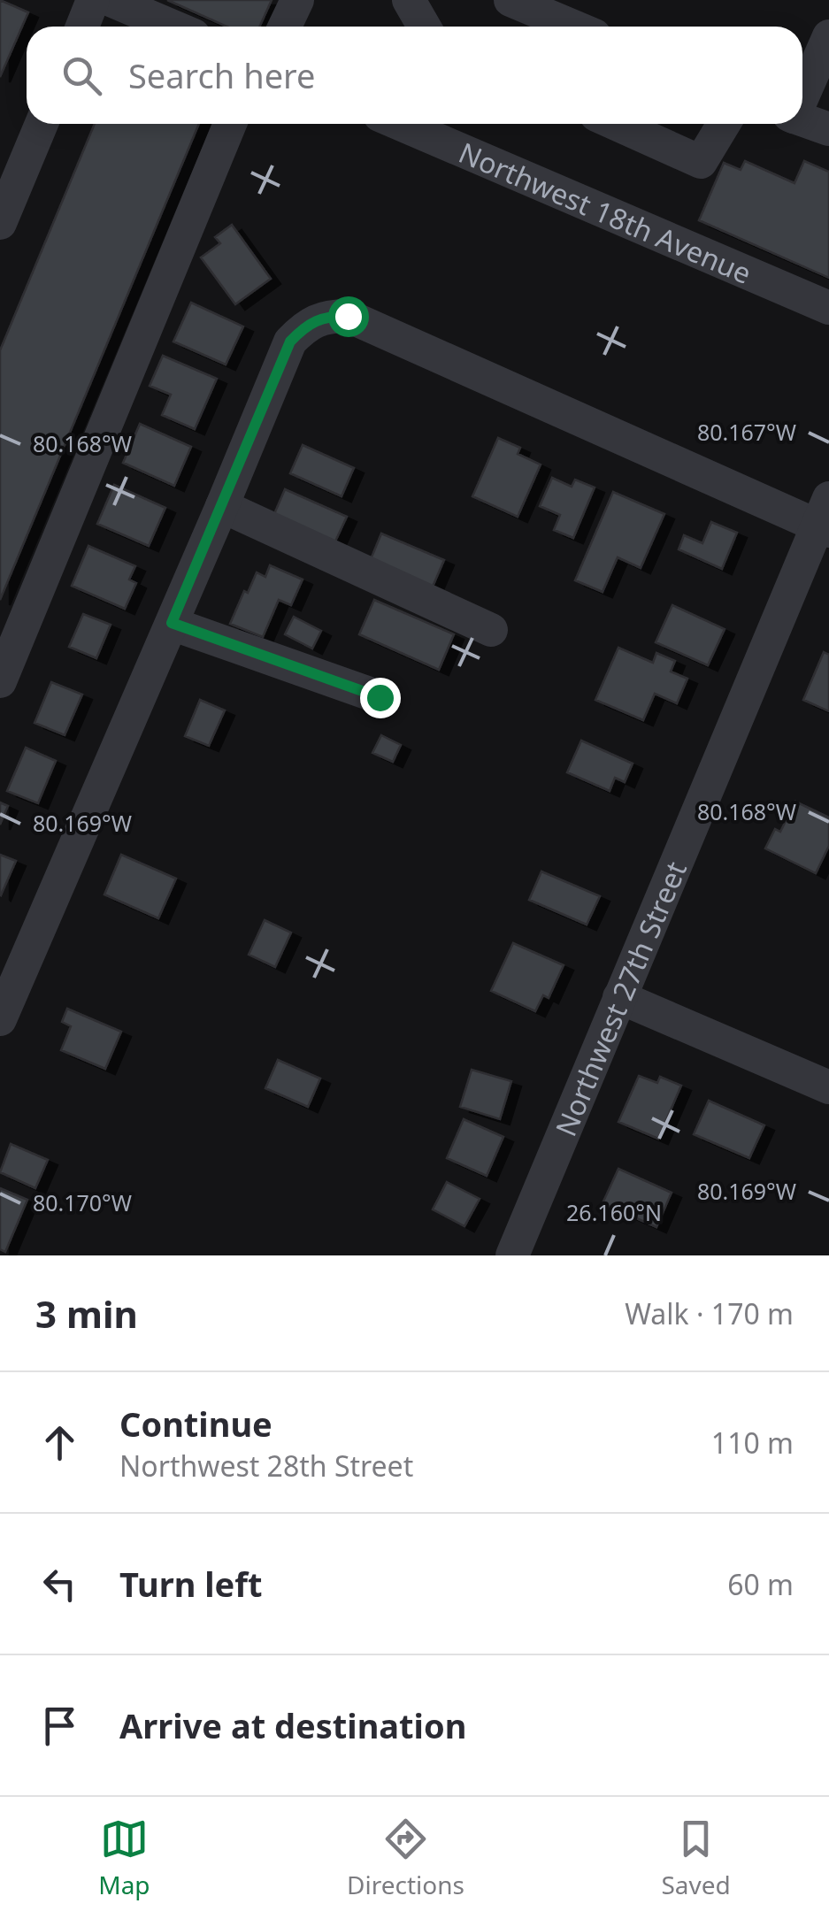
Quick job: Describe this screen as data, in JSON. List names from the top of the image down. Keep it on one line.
{"streets":{"street":["Northwest 18th Avenue","Northwest 27th Street"]},"page":{"search":"Search here","heading":["3 min","Walk · 170 m"],"list":[["Continue","Northwest 28th Street","110 m"],["Turn left","60 m"],"Arrive at destination"],"nav":["Map","Directions","Saved"]},"coordinates":["80.167°W","80.168°W","80.169°W","80.170°W","26.160°N"]}
